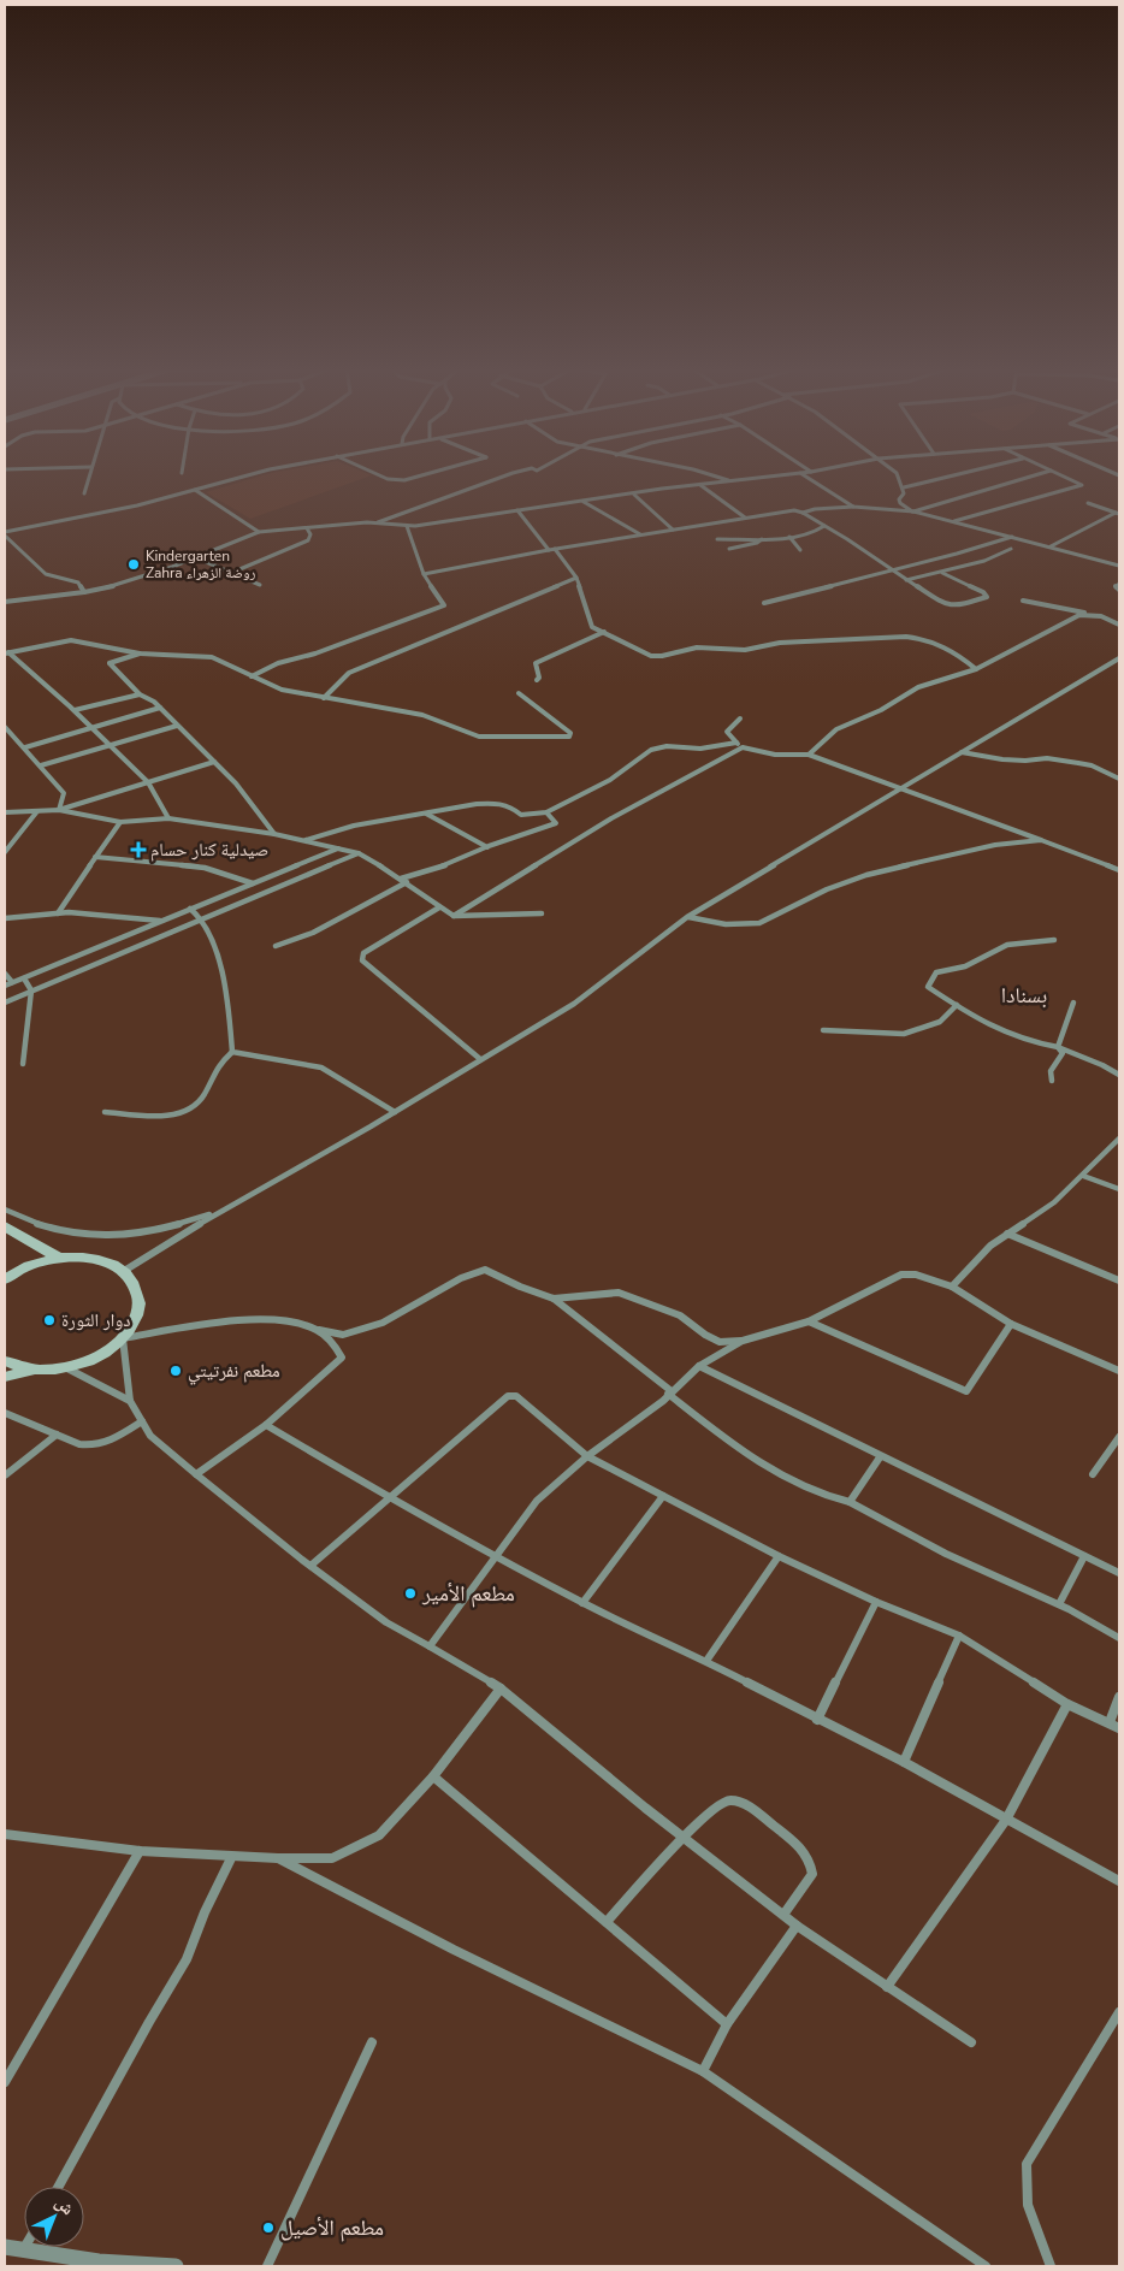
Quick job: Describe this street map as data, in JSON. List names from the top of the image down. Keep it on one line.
{"districts":["بسنادا"],"places":{"other":["Kindergarten Zahra روضة الزهراء","دوار الثورة","مطعم نفرتيتي","مطعم الأمير","مطعم الأصيل"],"health":["صيدلية كنار حسام"]},"north":"top right"}
